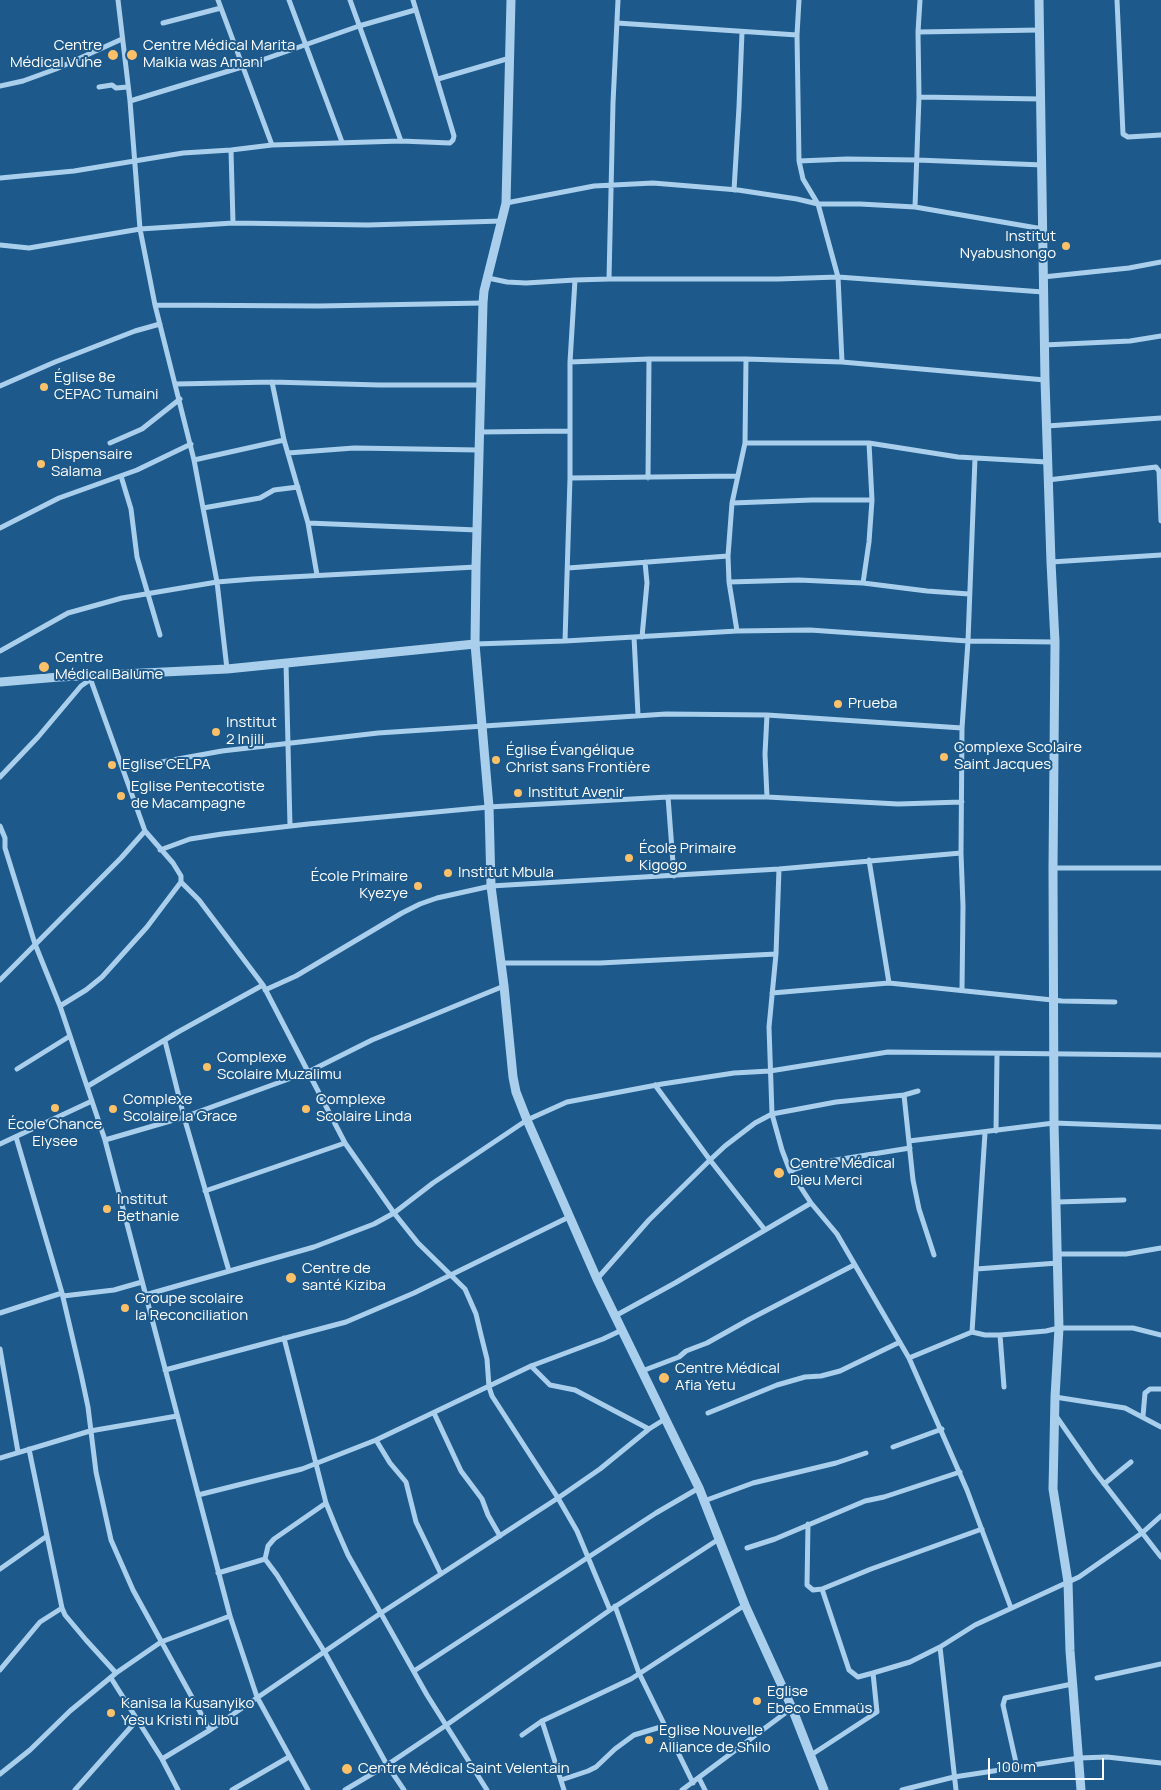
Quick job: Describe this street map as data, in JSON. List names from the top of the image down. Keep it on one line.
{"places":["Centre Médical Vuhe","Centre Médical Marita Malkia was Amani","Institut Nyabushongo","Église 8e CEPAC Tumaini","Dispensaire Salama","Centre Médical Balume","Prueba","Institut 2 Injili","Complexe Scolaire Saint Jacques","Église Évangélique Christ sans Frontière","Eglise CELPA","Institut Avenir","Eglise Pentecotiste de Macampagne","École Primaire Kigogo","Institut Mbula","École Primaire Kyezye","Complexe Scolaire Muzalimu","École Chance Elysee","Complexe Scolaire la Grace","Complexe Scolaire Linda","Centre Médical Dieu Merci","Institut Bethanie","Centre de santé Kiziba","Groupe scolaire la Reconciliation","Centre Médical Afia Yetu","Eglise Ebeco Emmaüs","Kanisa la Kusanyiko Yesu Kristi ni Jibu","Eglise Nouvelle Alliance de Shilo","Centre Médical Saint Velentain"],"scale_bar":"100 m"}
